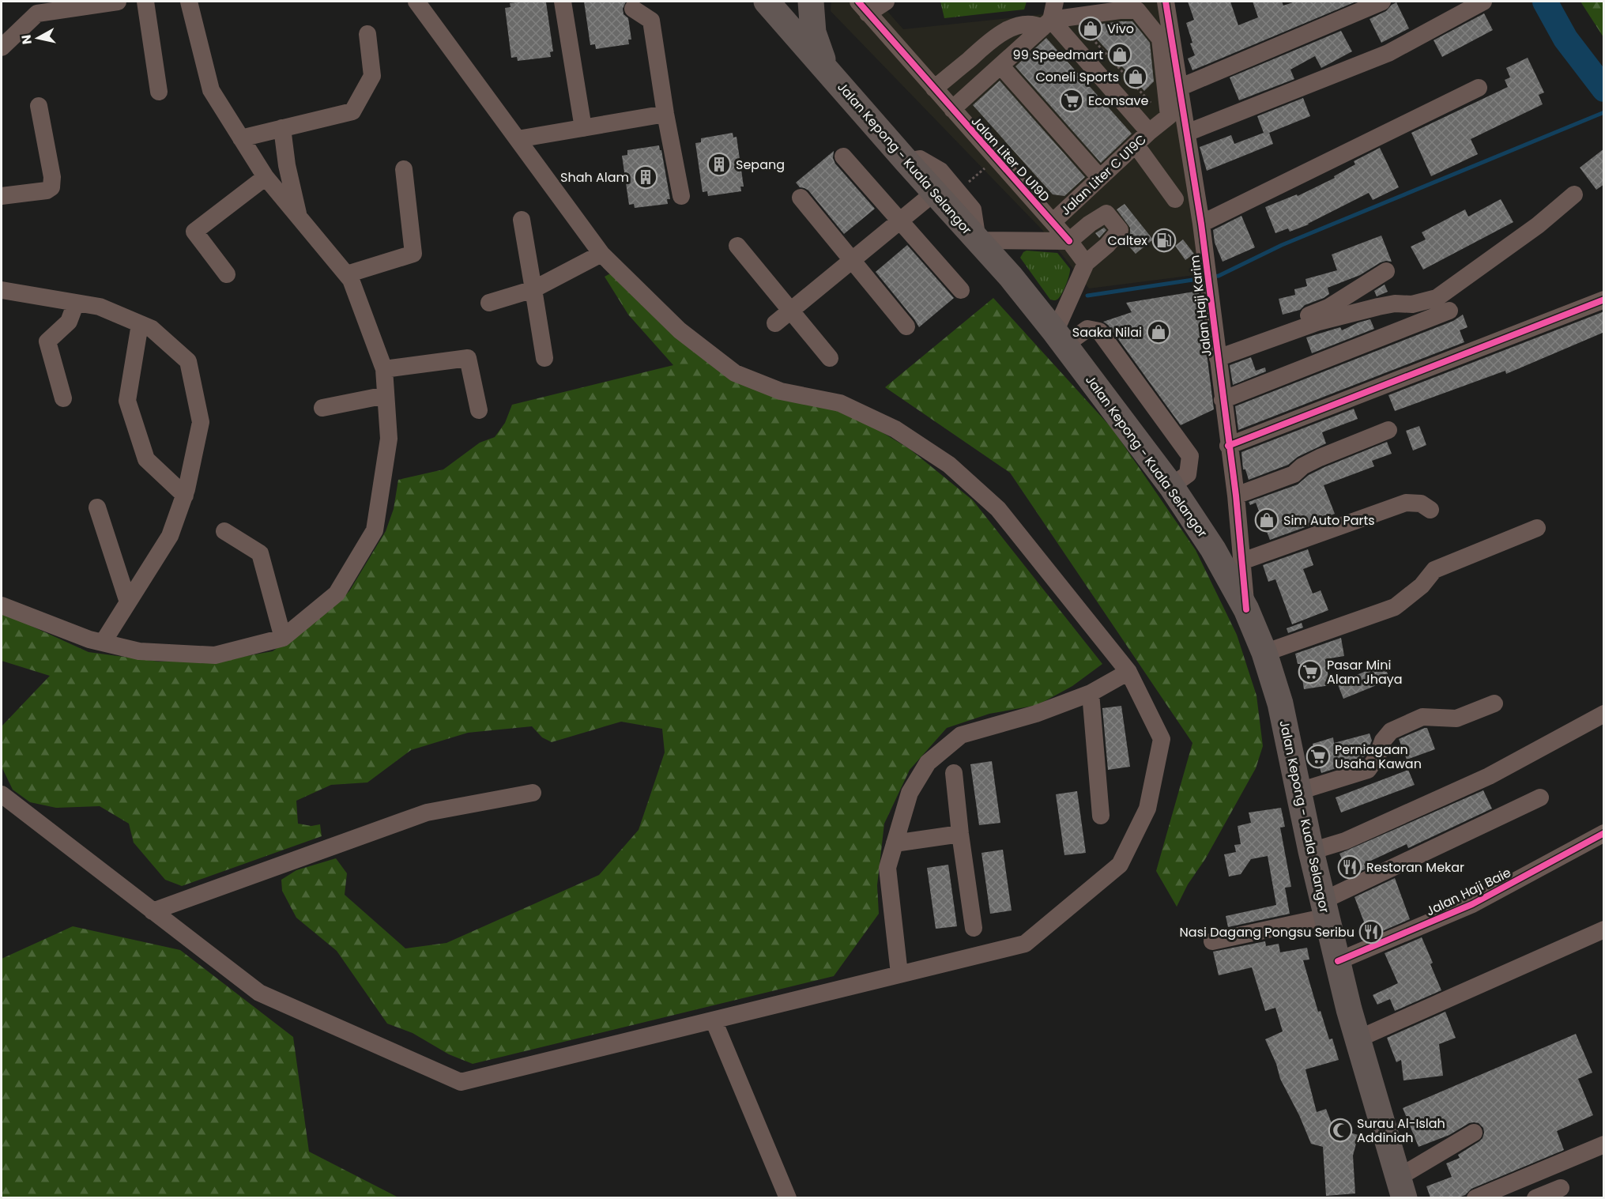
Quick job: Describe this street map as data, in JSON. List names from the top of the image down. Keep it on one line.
{"streets":{"highway":["Jalan Kepong - Kuala Selangor"],"street":["Jalan Liter D U19D","Jalan Liter C U19C","Jalan Haji Karim","Jalan Haji Baie"]},"crossings":[["Jalan Kepong - Kuala Selangor","Jalan Haji Karim"],["Jalan Kepong - Kuala Selangor","Jalan Haji Baie"],["Jalan Liter D U19D","Jalan Liter C U19C"]],"places":{"shop":["Vivo","99 Speedmart","Coneli Sports","Saaka Nilai","Sim Auto Parts"],"supermarket":["Econsave","Pasar Mini Alam Jhaya","Perniagaan Usaha Kawan"],"building":["Sepang","Shah Alam"],"fuel station":["Caltex"],"restaurant":["Restoran Mekar","Nasi Dagang Pongsu Seribu"],"mosque":["Surau Al-Islah Addiniah"]},"north":"left"}
